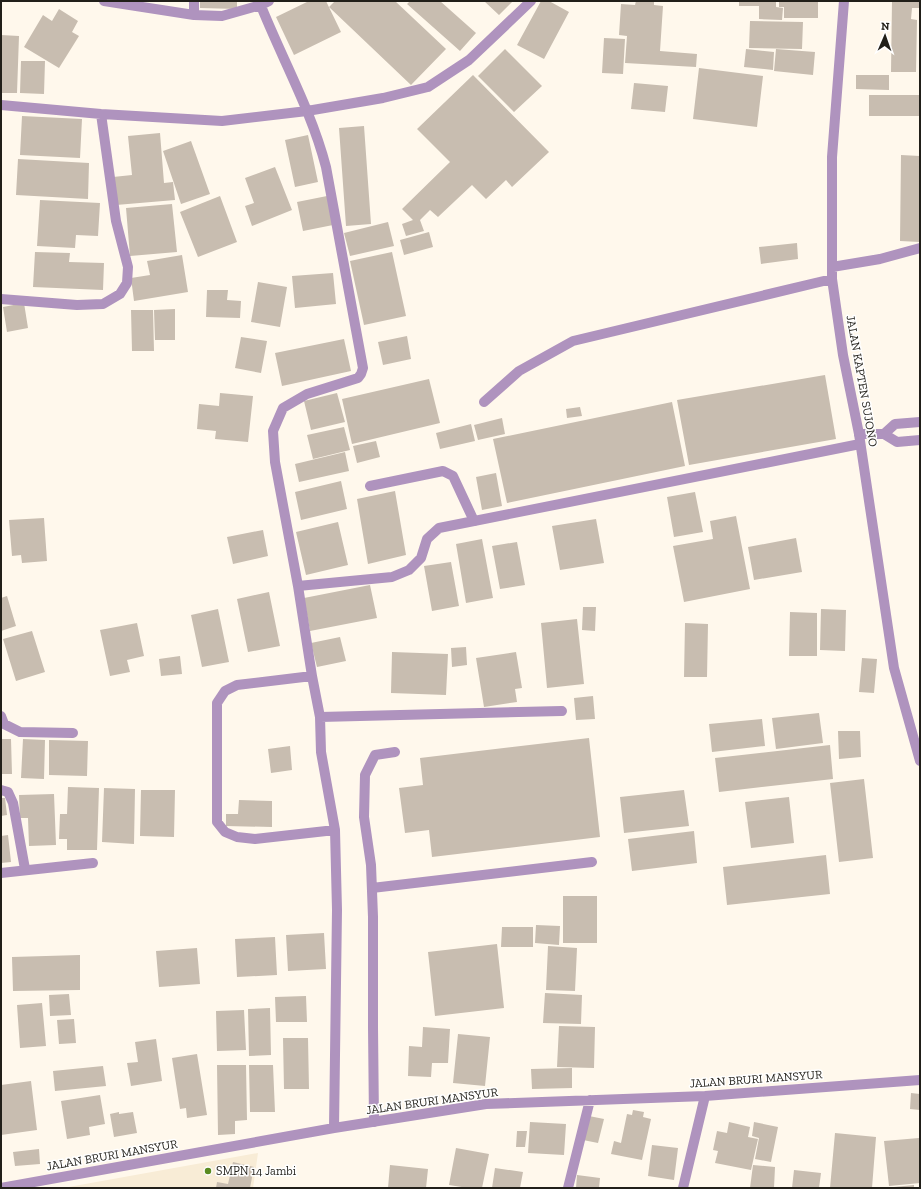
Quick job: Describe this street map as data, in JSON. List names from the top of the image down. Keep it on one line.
{"streets":{"street":["JALAN KAPTEN SUJONO","JALAN BRURI MANSYUR"]},"places":["SMPN 14 Jambi"],"north":"top"}
